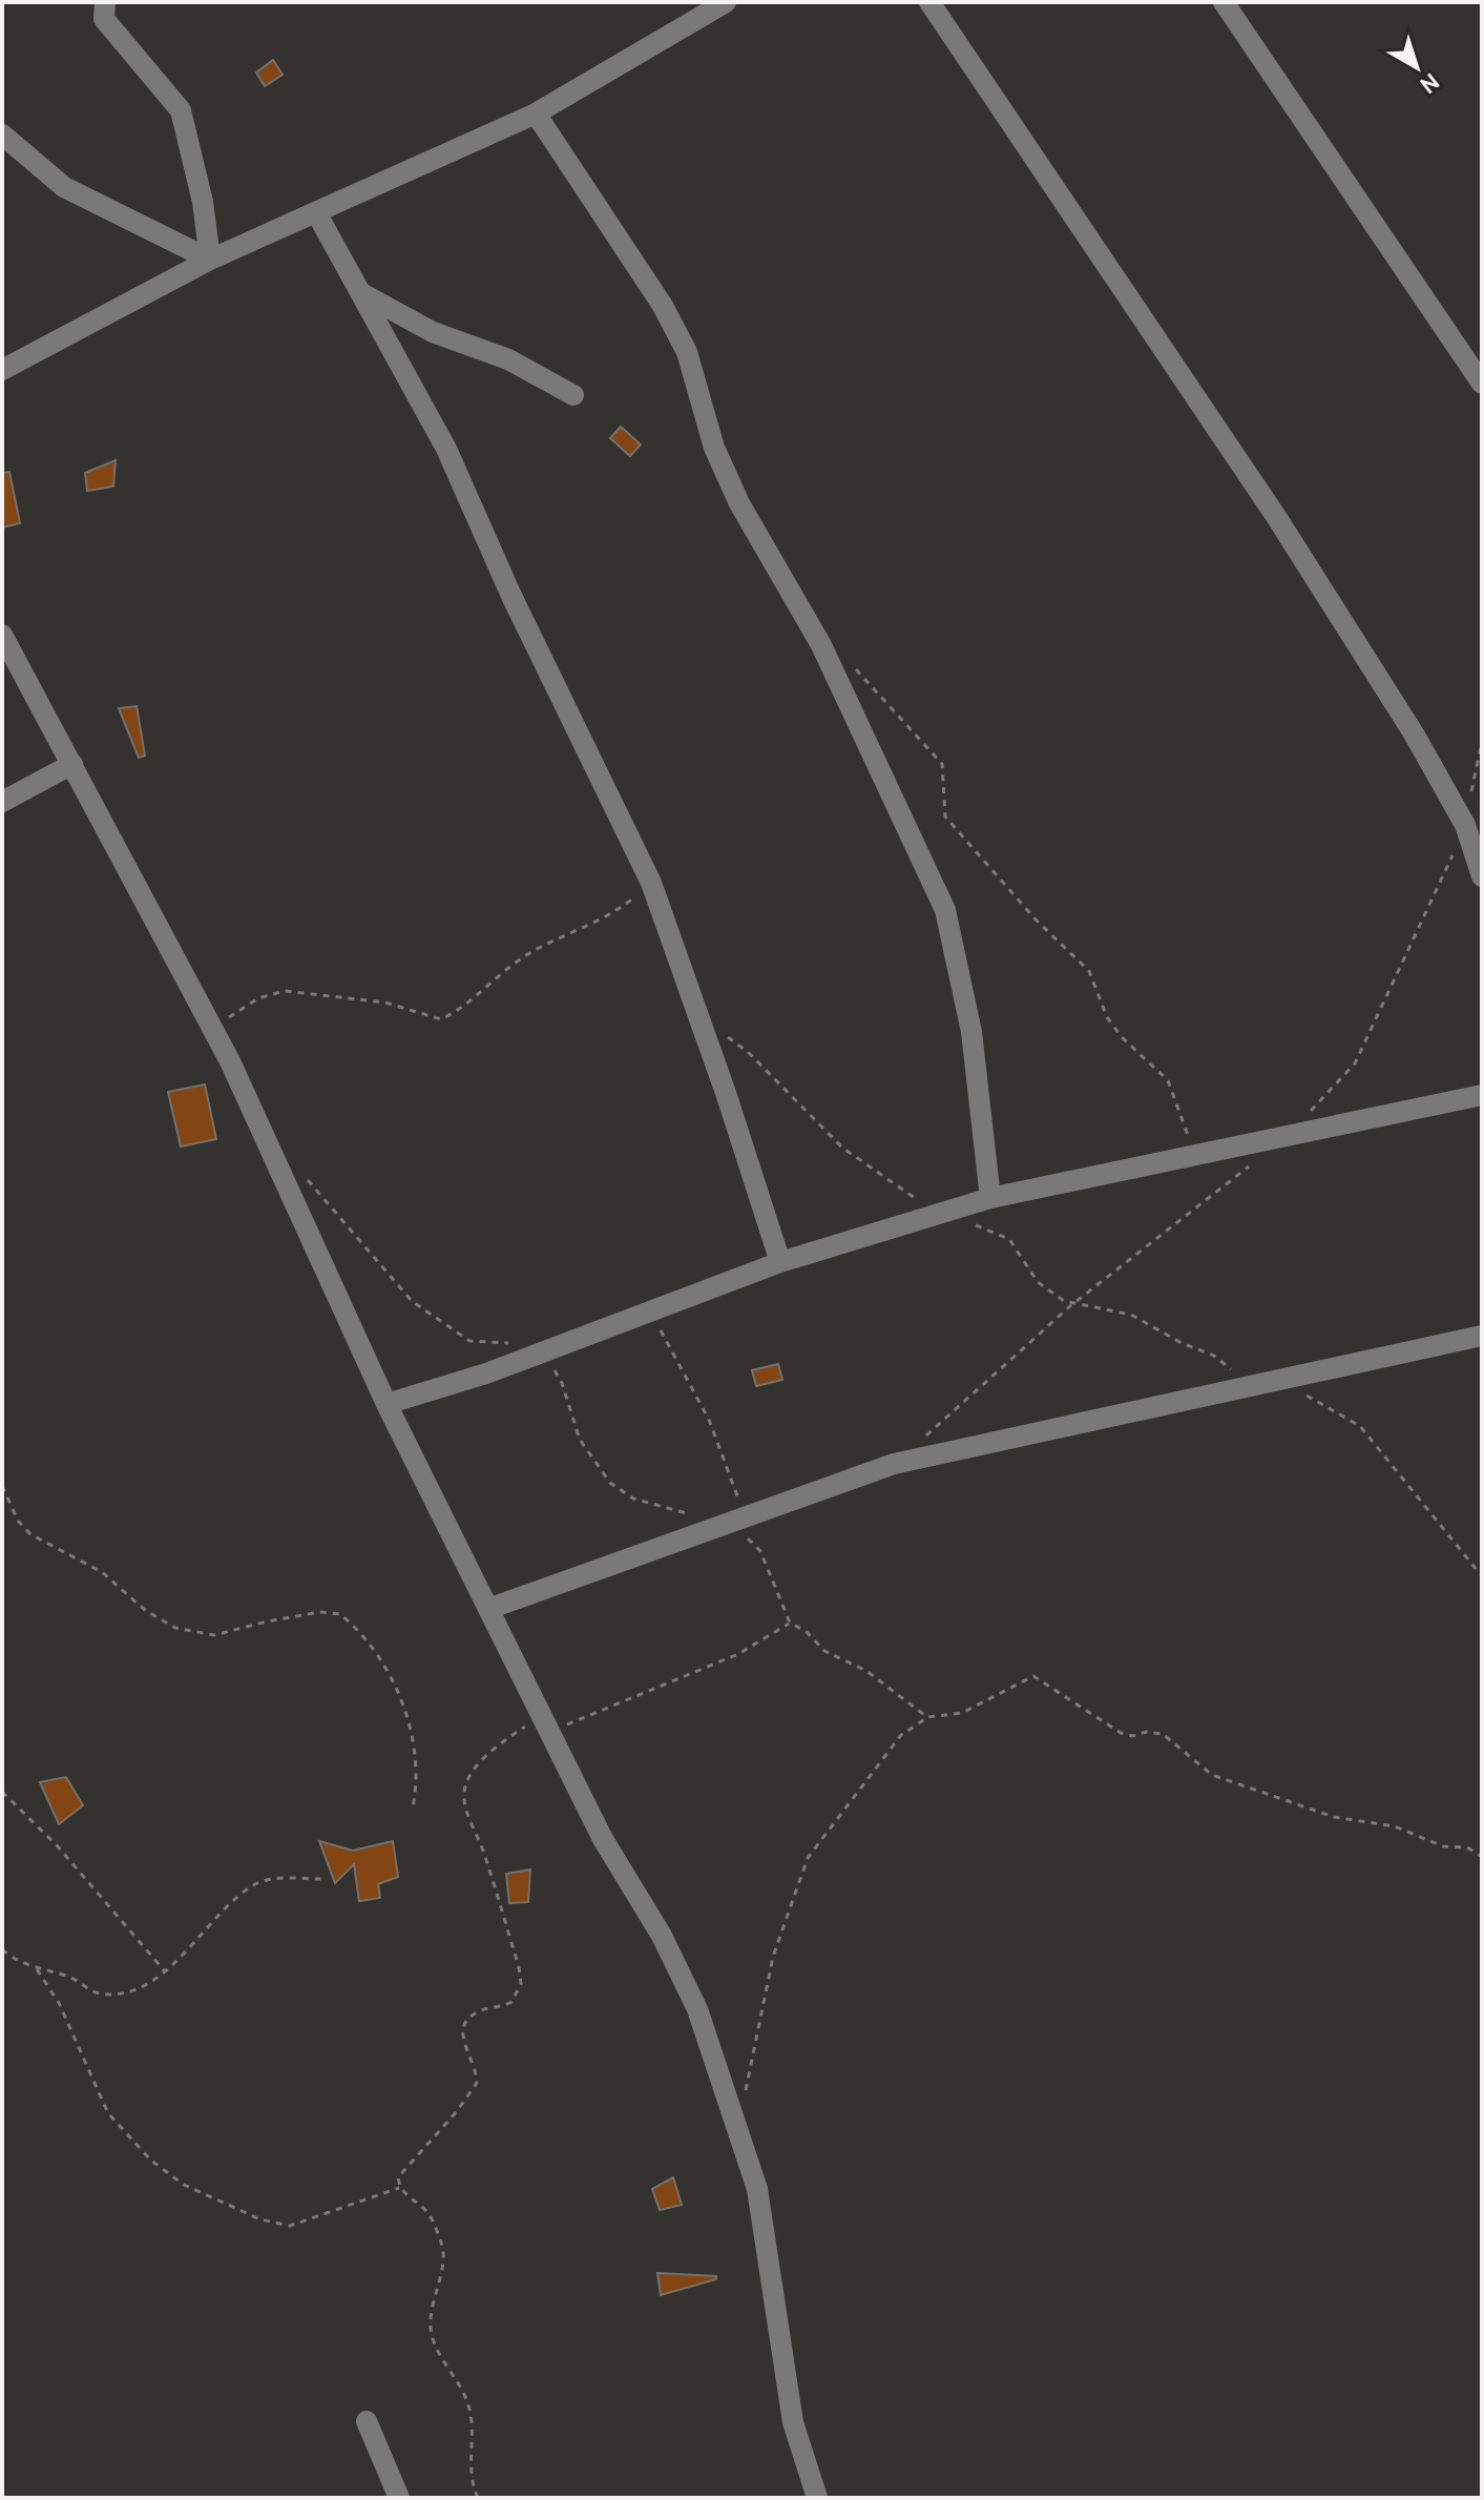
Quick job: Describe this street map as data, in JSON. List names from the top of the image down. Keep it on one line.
{"north":"bottom right"}
